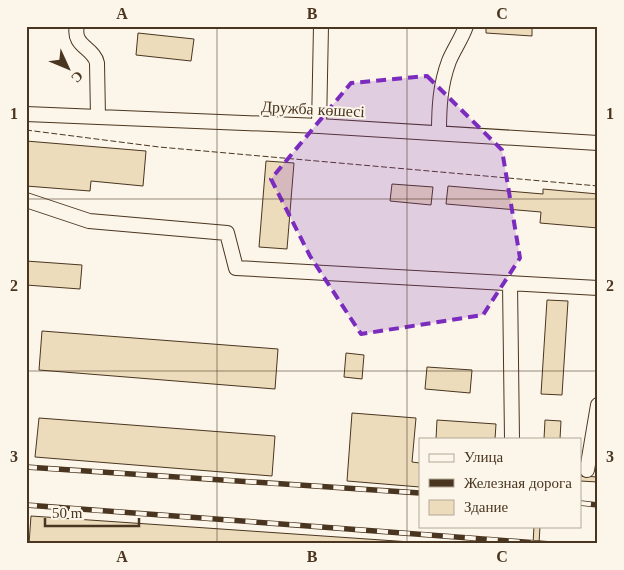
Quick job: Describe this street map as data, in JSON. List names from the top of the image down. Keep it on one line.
{"streets":{"street":["Дружба көшесі"]},"legend":["Улица","Железная дорога","Здание"],"scale_bar":"50 m","north":"bottom right","grid":{"columns":["A","B","C"],"rows":["1","2","3"]}}
